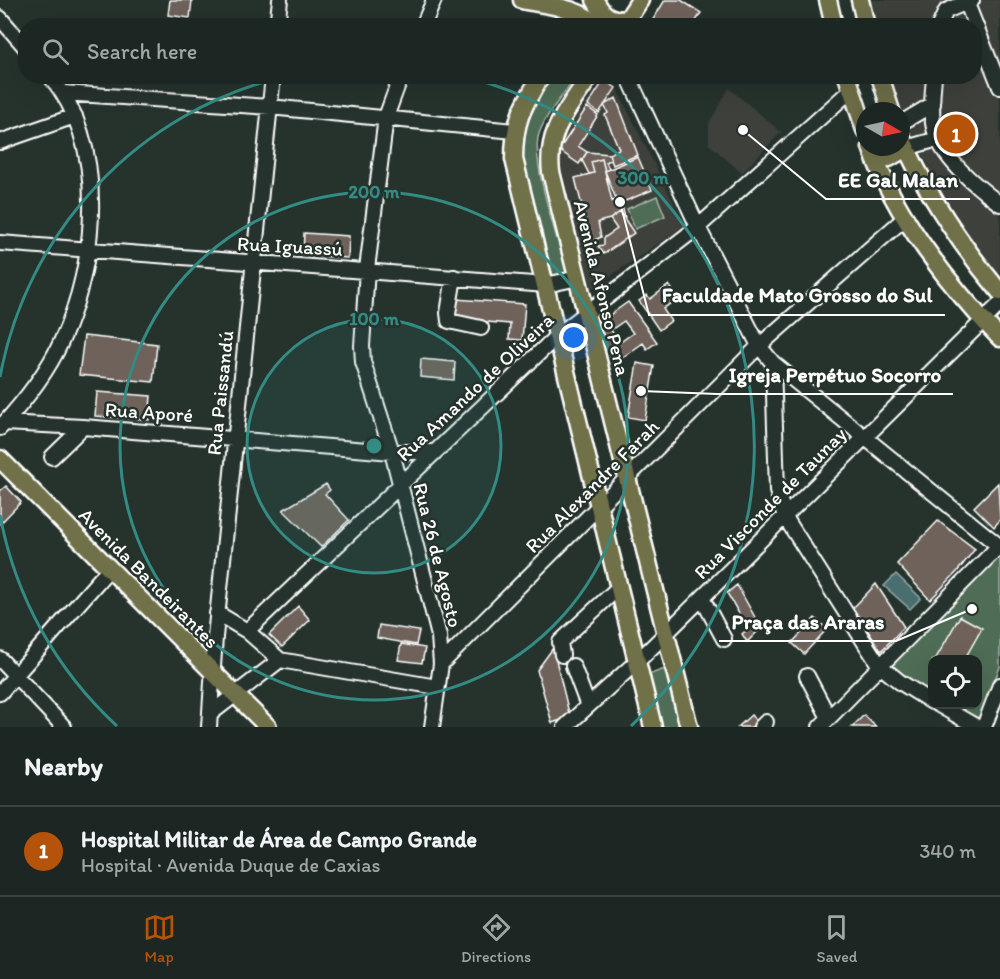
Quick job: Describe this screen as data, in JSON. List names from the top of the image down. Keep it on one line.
{"streets":{"main road":["Avenida Afonso Pena","Avenida Bandeirantes"],"street":["Rua Iguassú","Rua Amando de Oliveira","Rua Paissandú","Rua Aporé","Rua Alexandre Farah","Rua Visconde de Taunay","Rua 26 de Agosto"]},"crossings":[["Rua Iguassú","Avenida Afonso Pena"],["Rua Iguassú","Rua Paissandú"],["Rua Iguassú","Rua 26 de Agosto"],["Avenida Afonso Pena","Rua Amando de Oliveira"],["Avenida Afonso Pena","Rua Alexandre Farah"],["Avenida Afonso Pena","Rua Visconde de Taunay"],["Rua Amando de Oliveira","Rua Aporé"],["Rua Amando de Oliveira","Rua 26 de Agosto"],["Rua Paissandú","Rua Aporé"],["Rua Paissandú","Avenida Bandeirantes"],["Rua Aporé","Rua 26 de Agosto"],["Rua Alexandre Farah","Rua 26 de Agosto"]],"places":["EE Gal Malan","Faculdade Mato Grosso do Sul","Igreja Perpétuo Socorro","Praça das Araras"],"north":"right","page":{"search":"Search here","pins":"1","heading":"Nearby","list":[{"mark":"1","name":"Hospital Militar de Área de Campo Grande","note":"Hospital · Avenida Duque de Caxias","value":"340 m"}],"nav":["Map","Directions","Saved"]},"rings":["300 m","200 m","100 m"]}
